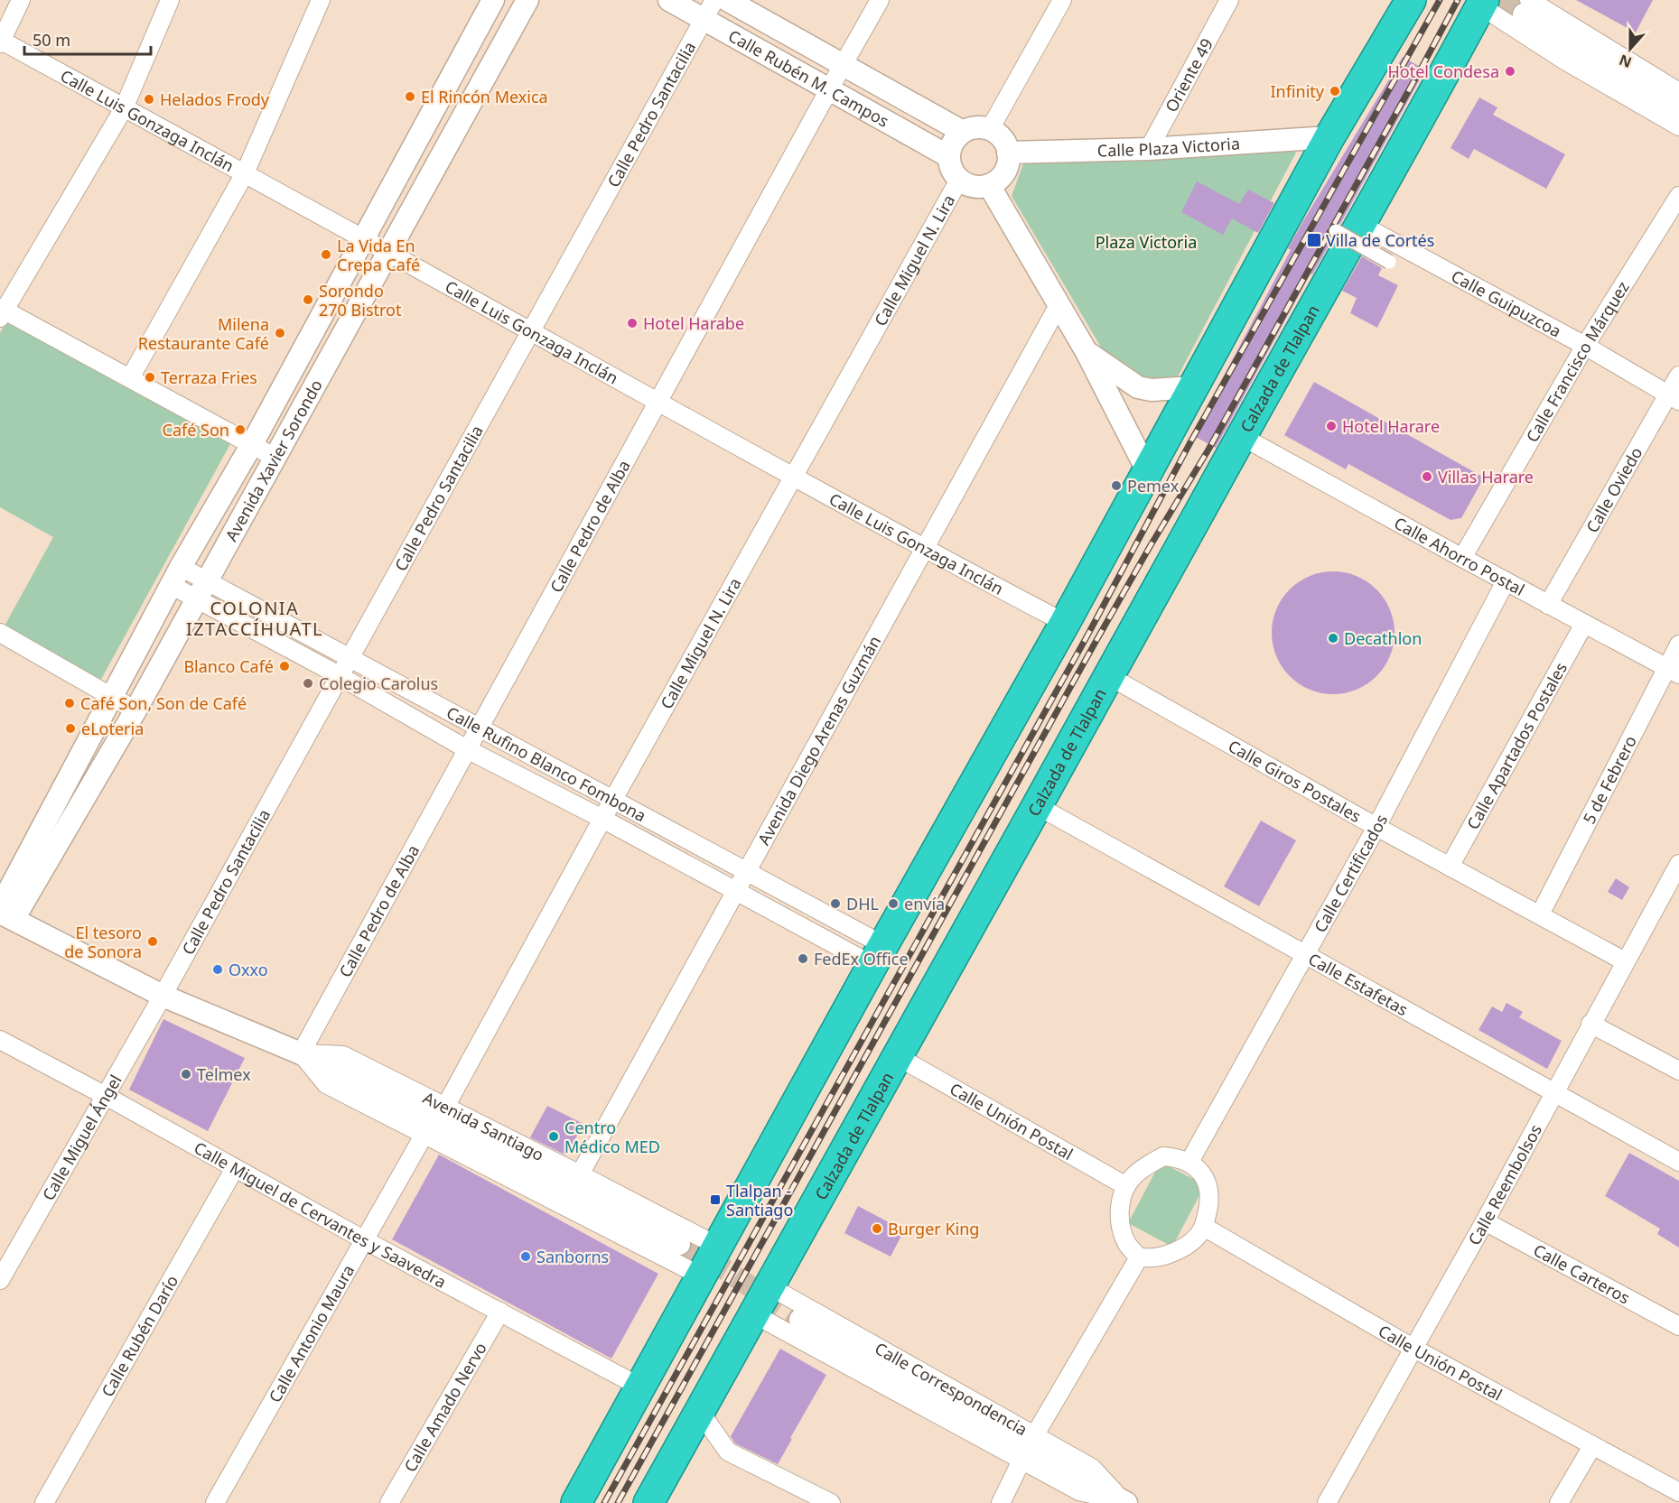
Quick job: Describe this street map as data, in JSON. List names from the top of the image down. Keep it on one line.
{"streets":{"highway":["Calzada de Tlalpan"],"street":["Oriente 49","Calle Rubén M. Campos","Calle Pedro Santacilia","Calle Luis Gonzaga Inclán","Calle Plaza Victoria","Calle Miguel N. Lira","Calle Guipuzcoa","Calle Francisco Márquez","Avenida Xavier Sorondo","Calle Oviedo","Calle Pedro de Alba","Calle Ahorro Postal","Avenida Diego Arenas Guzmán","Calle Apartados Postales","Calle Rufino Blanco Fombona","5 de Febrero","Calle Giros Postales","Calle Certificados","Calle Estafetas","Calle Unión Postal","Avenida Santiago","Calle Miguel Ángel","Calle Reembolsos","Calle Miguel de Cervantes y Saavedra","Calle Carteros","Calle Antonio Maura","Calle Rubén Darío","Calle Correspondencia","Calle Amado Nervo"]},"crossings":[["Oriente 49","Calle Plaza Victoria"],["Calle Rubén M. Campos","Calle Pedro Santacilia"],["Calle Rubén M. Campos","Calle Plaza Victoria"],["Calle Rubén M. Campos","Calle Miguel N. Lira"],["Calle Rubén M. Campos","Calle Pedro de Alba"],["Calle Pedro Santacilia","Calle Luis Gonzaga Inclán"],["Calle Pedro Santacilia","Calle Rufino Blanco Fombona"],["Calle Pedro Santacilia","Avenida Santiago"],["Calle Pedro Santacilia","Calle Miguel Ángel"],["Calle Luis Gonzaga Inclán","Calle Miguel N. Lira"],["Calle Luis Gonzaga Inclán","Avenida Xavier Sorondo"],["Calle Luis Gonzaga Inclán","Calle Pedro de Alba"],["Calle Luis Gonzaga Inclán","Avenida Diego Arenas Guzmán"],["Calle Plaza Victoria","Calle Miguel N. Lira"],["Calle Miguel N. Lira","Calle Rufino Blanco Fombona"],["Calle Miguel N. Lira","Avenida Santiago"],["Calle Guipuzcoa","Calle Francisco Márquez"],["Calle Guipuzcoa","Calzada de Tlalpan"],["Calle Guipuzcoa","Calle Oviedo"],["Calle Francisco Márquez","Calle Ahorro Postal"],["Calzada de Tlalpan","Calle Ahorro Postal"],["Calzada de Tlalpan","Calle Giros Postales"],["Calzada de Tlalpan","Calle Estafetas"],["Calzada de Tlalpan","Calle Unión Postal"],["Calzada de Tlalpan","Calle Correspondencia"],["Avenida Xavier Sorondo","Calle Rufino Blanco Fombona"],["Avenida Xavier Sorondo","Avenida Santiago"],["Calle Oviedo","Calle Ahorro Postal"],["Calle Pedro de Alba","Calle Rufino Blanco Fombona"],["Calle Pedro de Alba","Avenida Santiago"],["Calle Ahorro Postal","Calle Apartados Postales"],["Calle Ahorro Postal","5 de Febrero"],["Calle Ahorro Postal","Calle Certificados"],["Avenida Diego Arenas Guzmán","Calle Rufino Blanco Fombona"],["Avenida Diego Arenas Guzmán","Avenida Santiago"],["Calle Apartados Postales","Calle Giros Postales"],["5 de Febrero","Calle Giros Postales"],["Calle Giros Postales","Calle Certificados"],["Calle Giros Postales","Calle Reembolsos"],["Calle Certificados","Calle Estafetas"],["Calle Certificados","Calle Unión Postal"],["Calle Estafetas","Calle Reembolsos"],["Calle Unión Postal","Calle Reembolsos"],["Avenida Santiago","Calle Miguel Ángel"],["Avenida Santiago","Calle Antonio Maura"],["Calle Miguel Ángel","Calle Miguel de Cervantes y Saavedra"],["Calle Reembolsos","Calle Carteros"],["Calle Miguel de Cervantes y Saavedra","Calle Antonio Maura"],["Calle Miguel de Cervantes y Saavedra","Calle Rubén Darío"],["Calle Miguel de Cervantes y Saavedra","Calle Amado Nervo"]],"districts":["COLONIA IZTACCÍHUATL"],"parks":["Plaza Victoria"],"places":{"other":["Hotel Condesa","Infinity","El Rincón Mexica","Helados Frody","La Vida En Crepa Café","Sorondo 270 Bistrot","Hotel Harabe","Milena Restaurante Café","Terraza Fries","Hotel Harare","Café Son","Villas Harare","Pemex","Decathlon","Blanco Café","Colegio Carolus","Café Son, Son de Café","eLoteria","DHL","envía","El tesoro de Sonora","FedEx Office","Oxxo","Telmex","Centro Médico MED","Burger King","Sanborns"],"transit":["Villa de Cortés","Tlalpan - Santiago"]},"scale_bar":"50 m","north":"bottom"}
